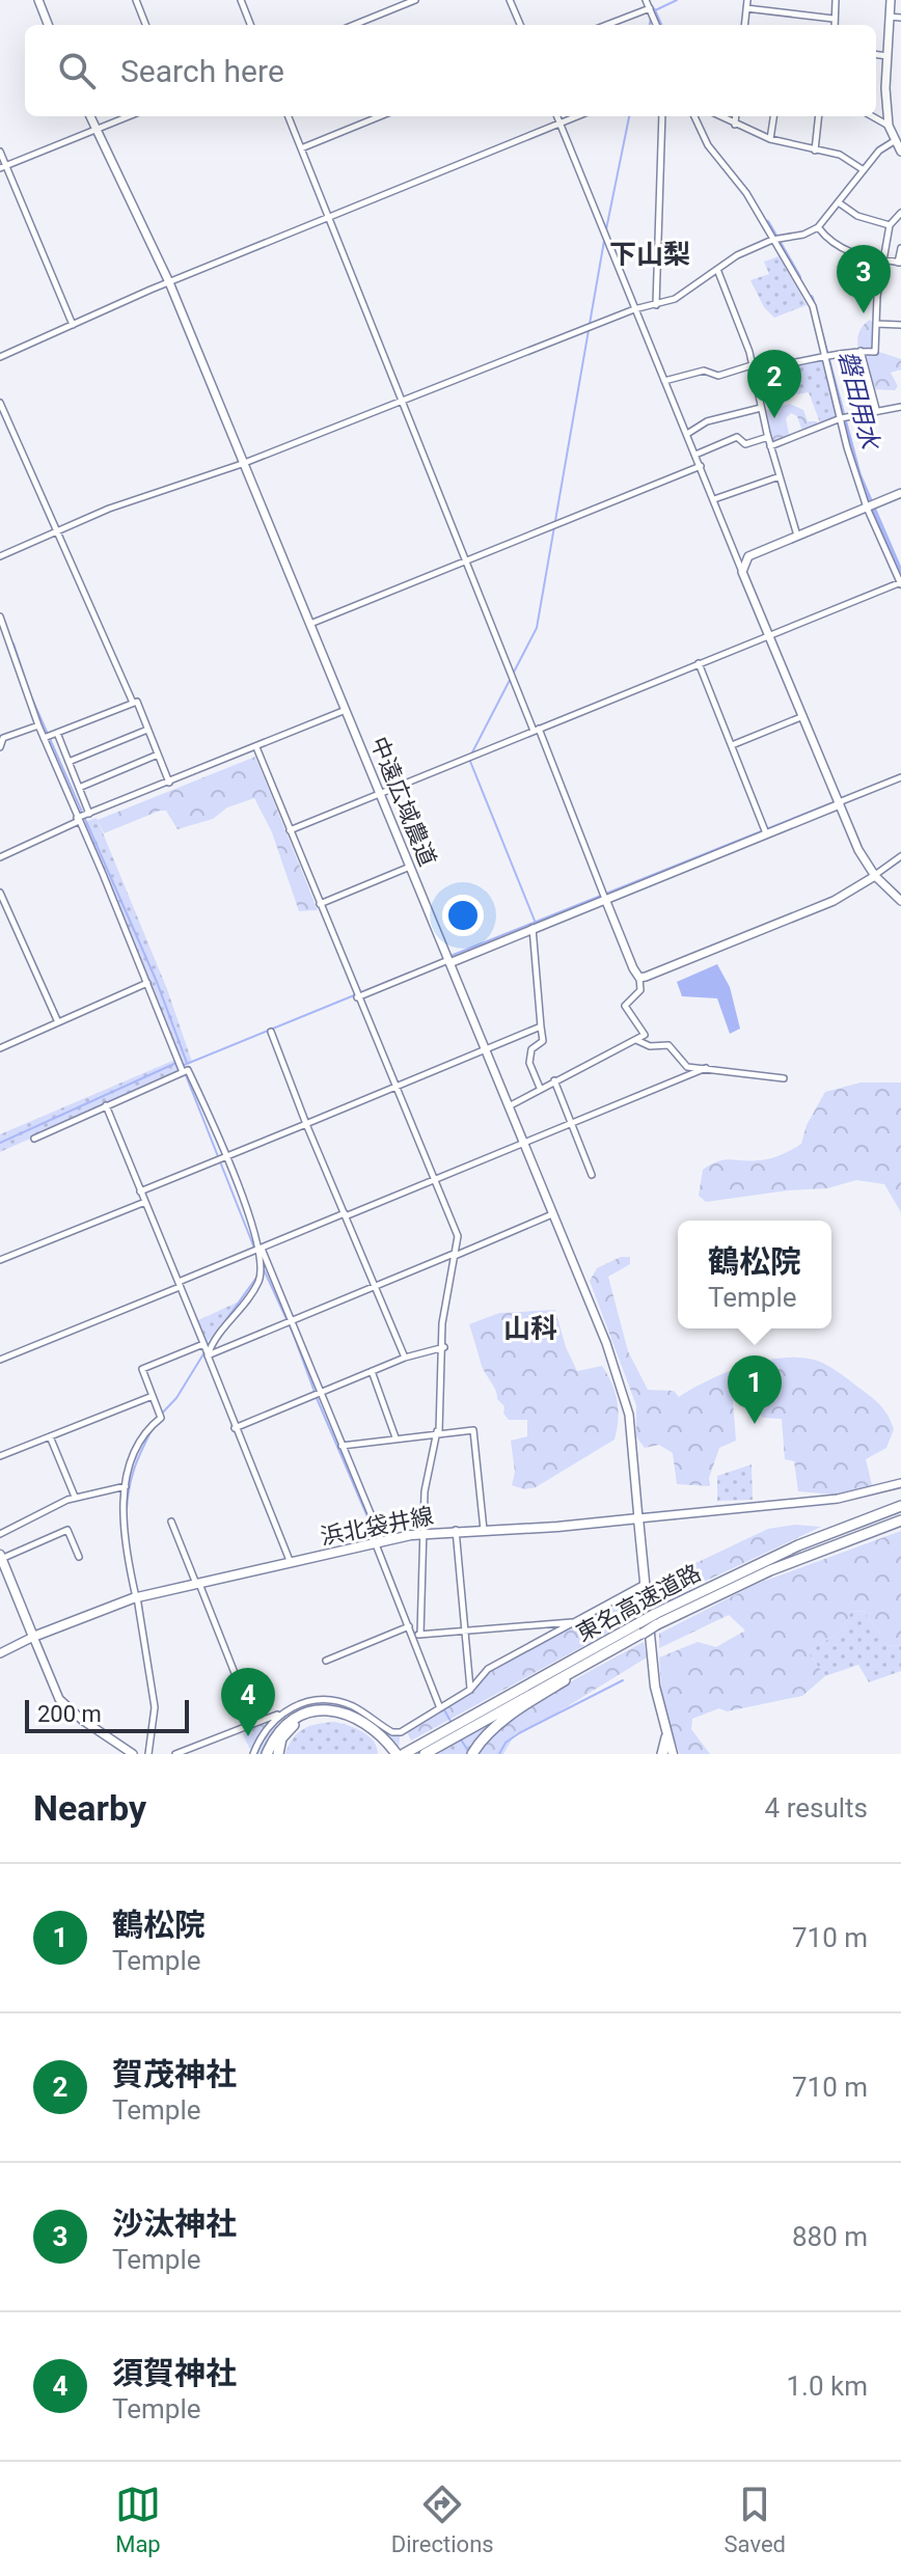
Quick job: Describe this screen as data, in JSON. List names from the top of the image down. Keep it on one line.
{"streets":{"highway":["東名高速道路"],"main road":["浜北袋井線"],"street":["中遠広域農道"]},"crossings":[["中遠広域農道","浜北袋井線"]],"districts":["下山梨","山科"],"water":["磐田用水"],"scale_bar":"200 m","page":{"search":"Search here","pins":["3","2","1","4"],"popup":["鶴松院","Temple"],"scale":"200 m","heading":["Nearby","4 results"],"list":[{"mark":"1","name":"鶴松院","note":"Temple","value":"710 m"},{"mark":"2","name":"賀茂神社","note":"Temple","value":"710 m"},{"mark":"3","name":"沙汰神社","note":"Temple","value":"880 m"},{"mark":"4","name":"須賀神社","note":"Temple","value":"1.0 km"}],"nav":["Map","Directions","Saved"]}}
